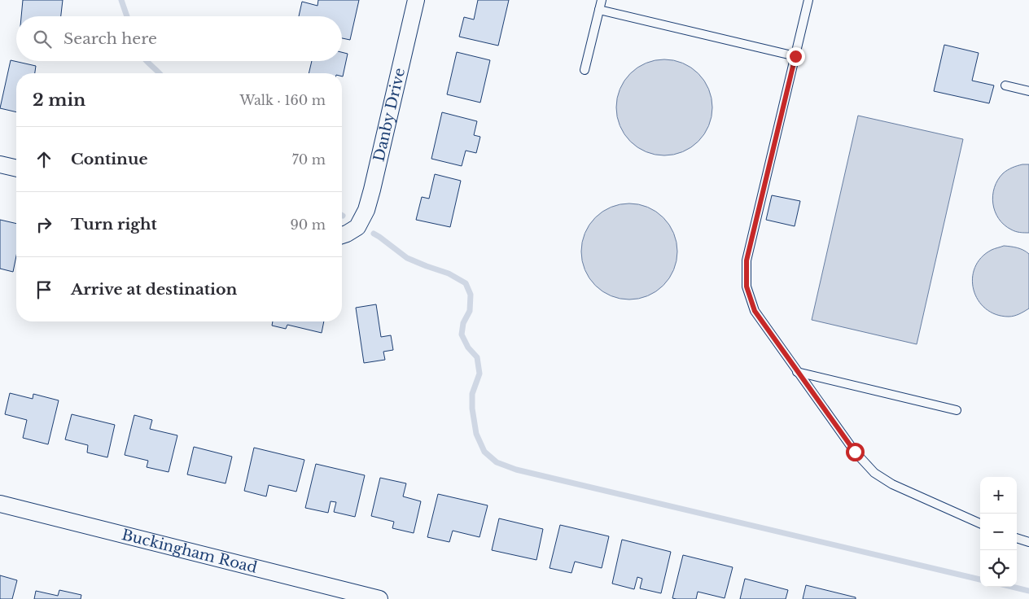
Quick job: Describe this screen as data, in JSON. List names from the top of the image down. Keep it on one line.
{"streets":{"street":["Danby Drive","Buckingham Road"]},"page":{"search":"Search here","heading":["2 min","Walk · 160 m"],"list":[["Continue","70 m"],["Turn right","90 m"],"Arrive at destination"],"map_buttons":["+","−"]}}
